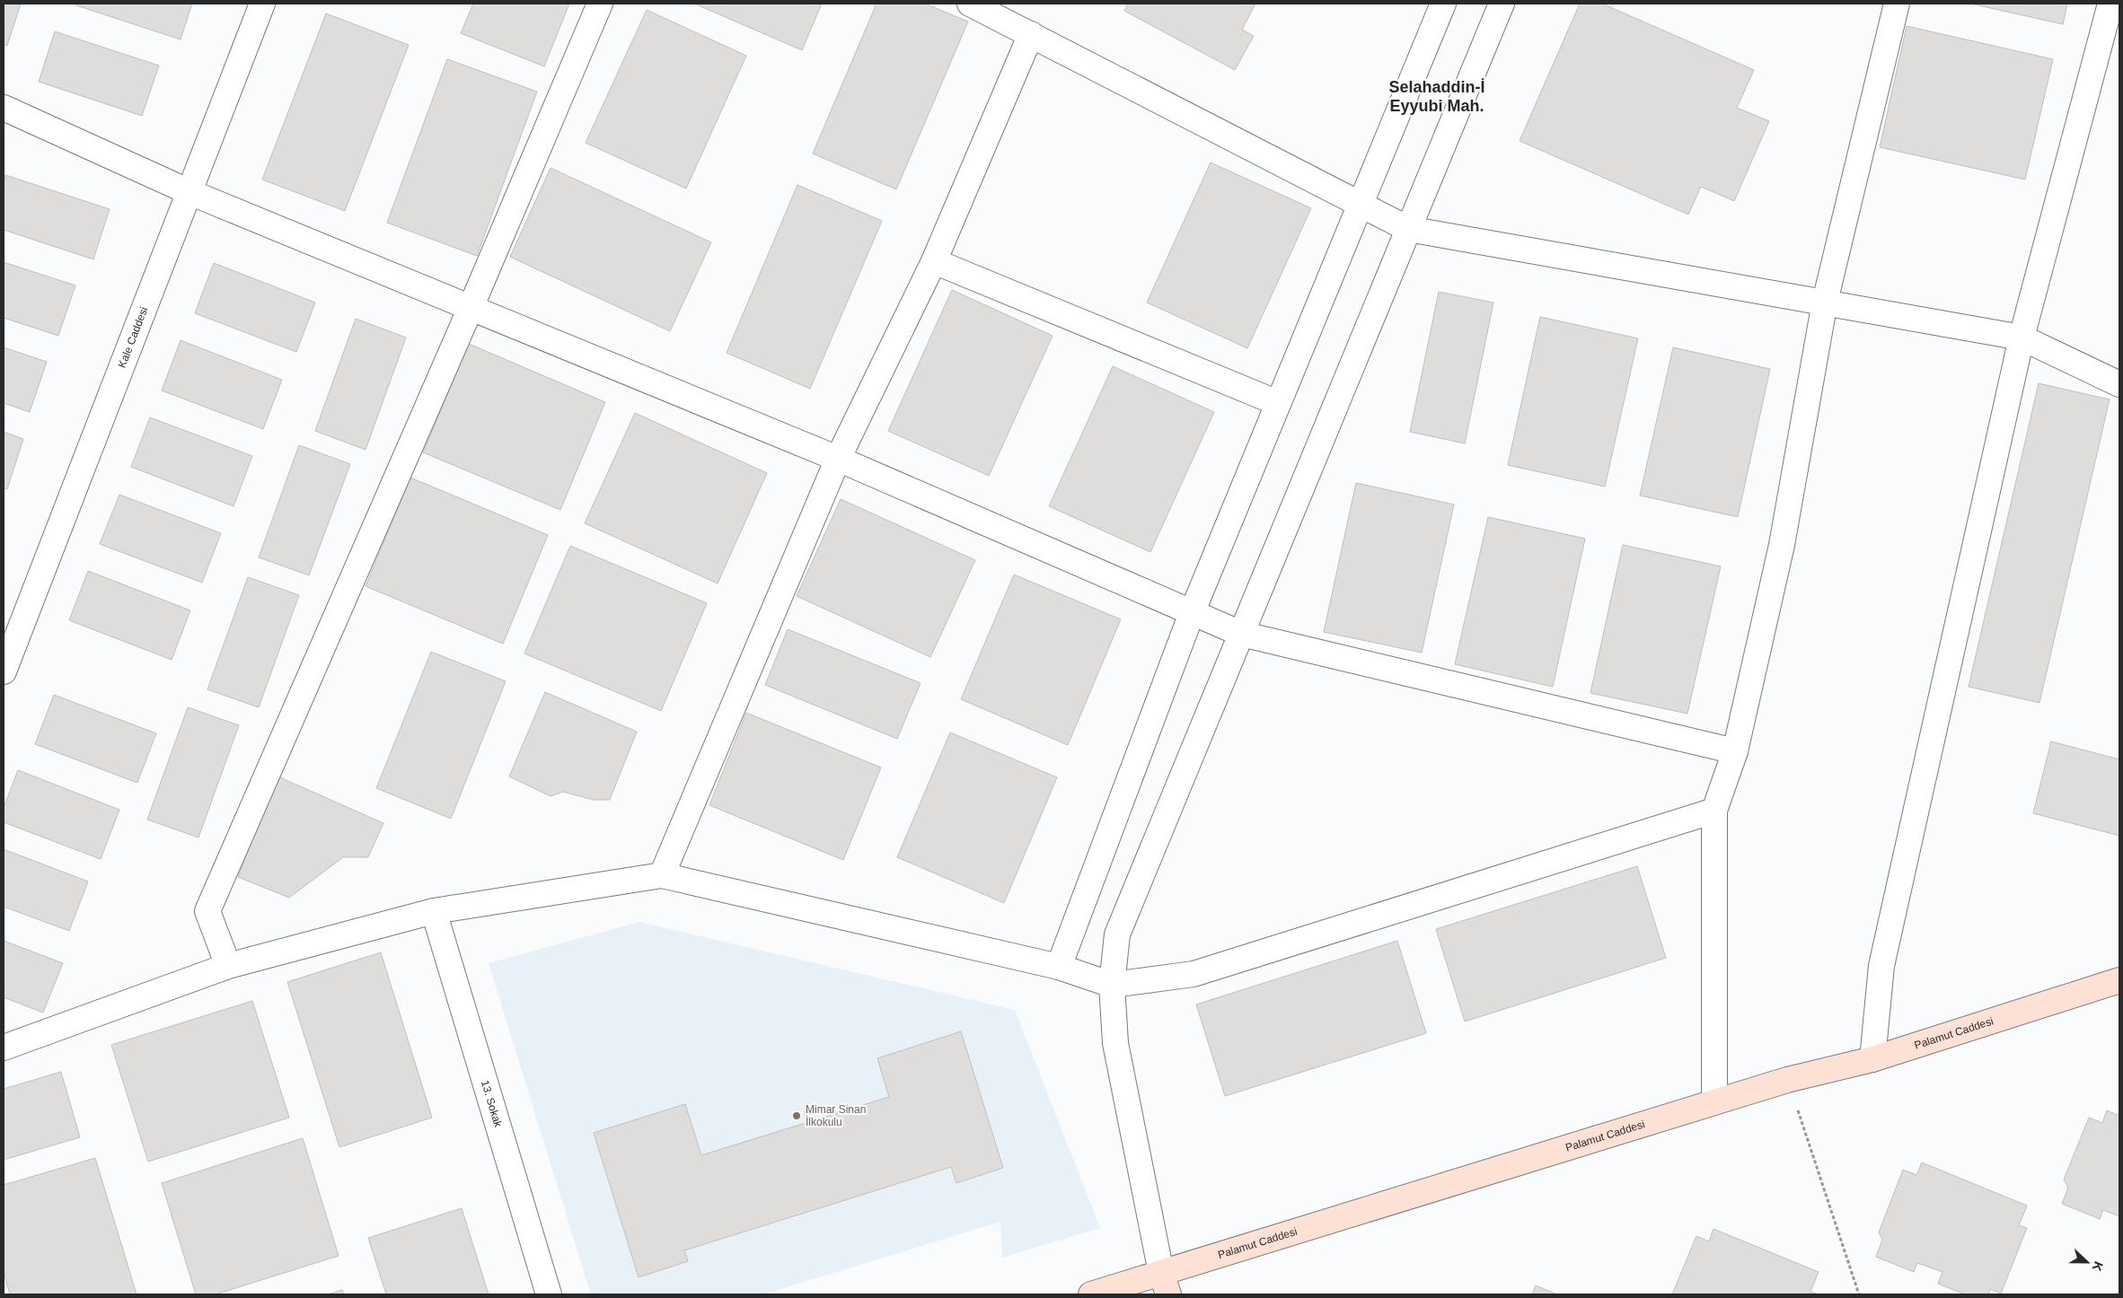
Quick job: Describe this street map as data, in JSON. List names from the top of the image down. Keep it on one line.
{"streets":{"street":["Kale Caddesi","Palamut Caddesi","13. Sokak"]},"districts":["Selahaddin-İ Eyyubi Mah."],"places":["Mimar Sinan İlkokulu"],"north":"right"}
